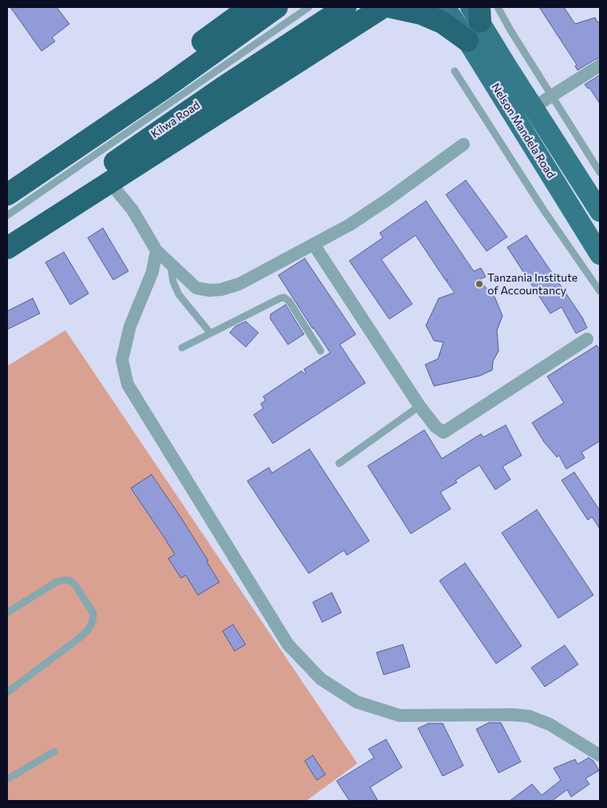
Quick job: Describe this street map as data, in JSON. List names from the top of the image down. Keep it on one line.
{"streets":{"highway":["Kilwa Road"],"main road":["Nelson Mandela Road"]},"places":["Tanzania Institute of Accountancy"]}
